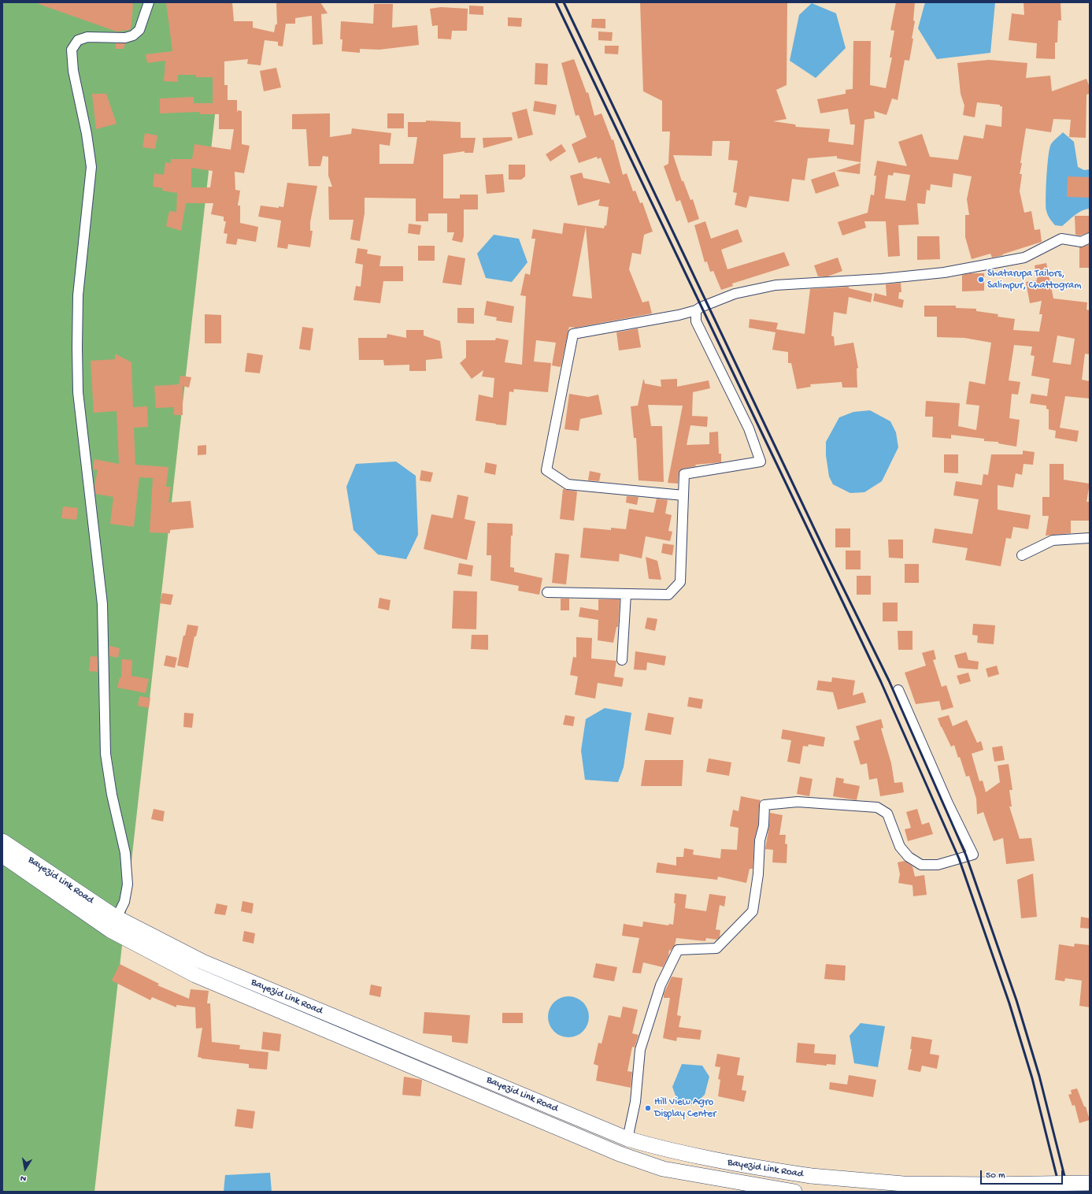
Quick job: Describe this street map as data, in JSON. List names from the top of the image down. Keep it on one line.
{"streets":{"main road":["Bayezid Link Road"]},"places":["Shatarupa Tailors, Salimpur, Chattogram","Hill View Agro Display Center"],"scale_bar":"50 m","north":"bottom"}
